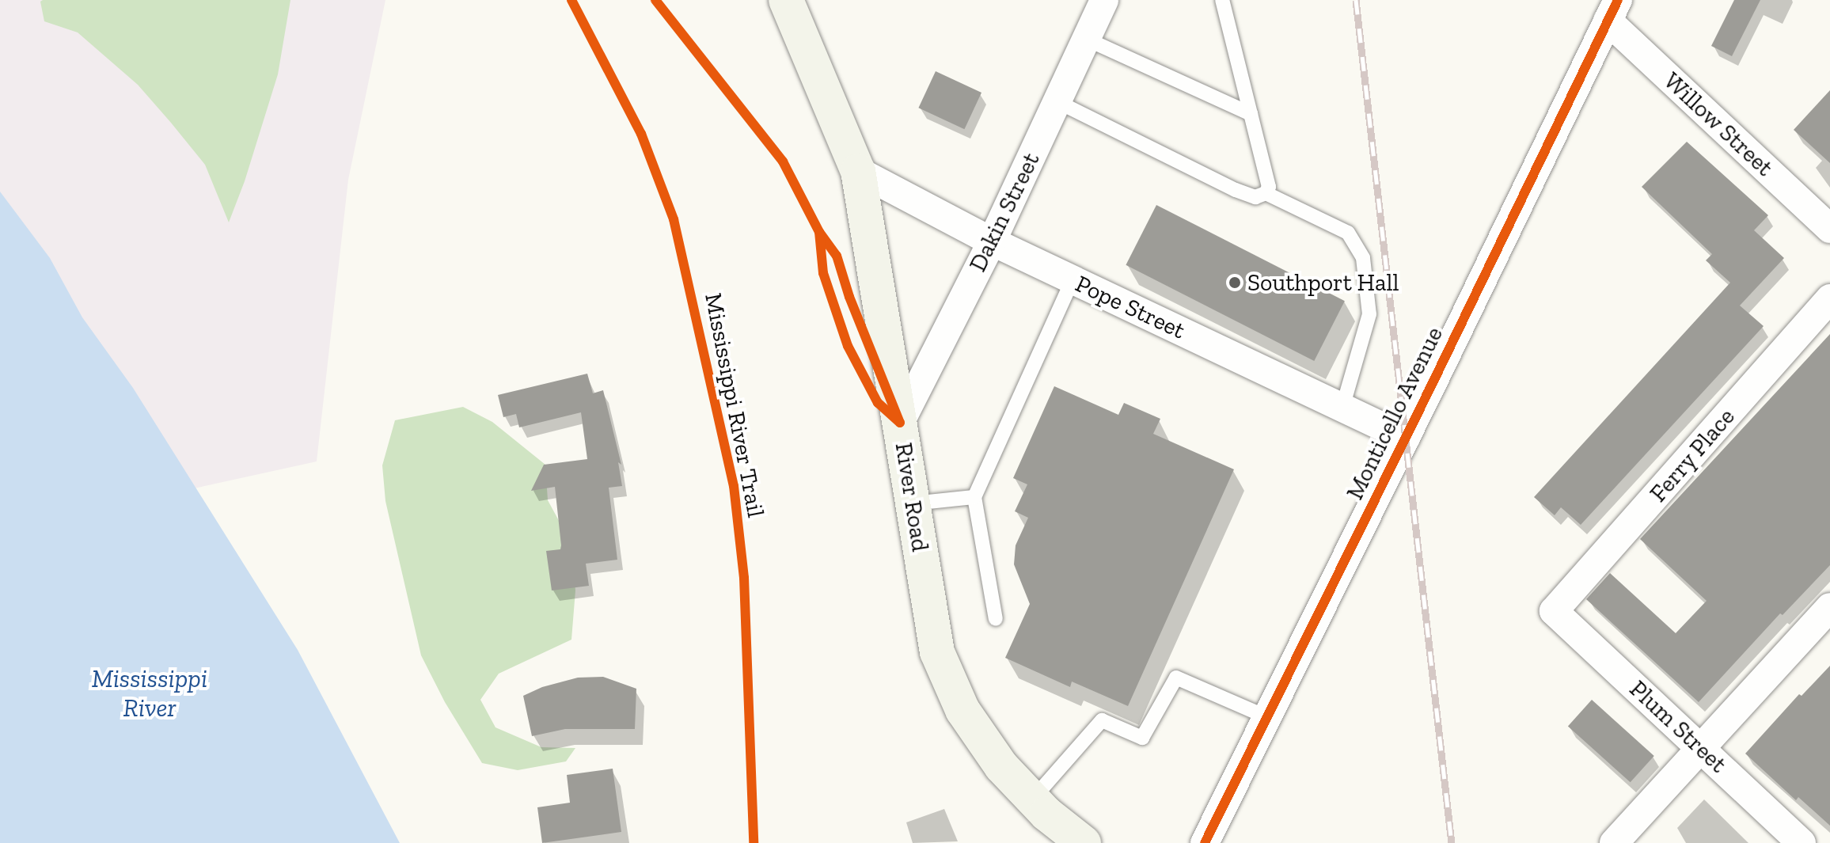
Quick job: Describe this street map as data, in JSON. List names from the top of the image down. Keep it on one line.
{"streets":{"main road":["River Road"],"street":["Willow Street","Dakin Street","Pope Street","Monticello Avenue","Ferry Place","Plum Street"],"cycle path":["Mississippi River Trail"]},"crossings":[["Willow Street","Monticello Avenue"],["Dakin Street","Pope Street"],["Dakin Street","River Road"],["Pope Street","Monticello Avenue"],["Pope Street","River Road"],["Ferry Place","Plum Street"]],"water":["Mississippi River"],"places":["Southport Hall"]}
